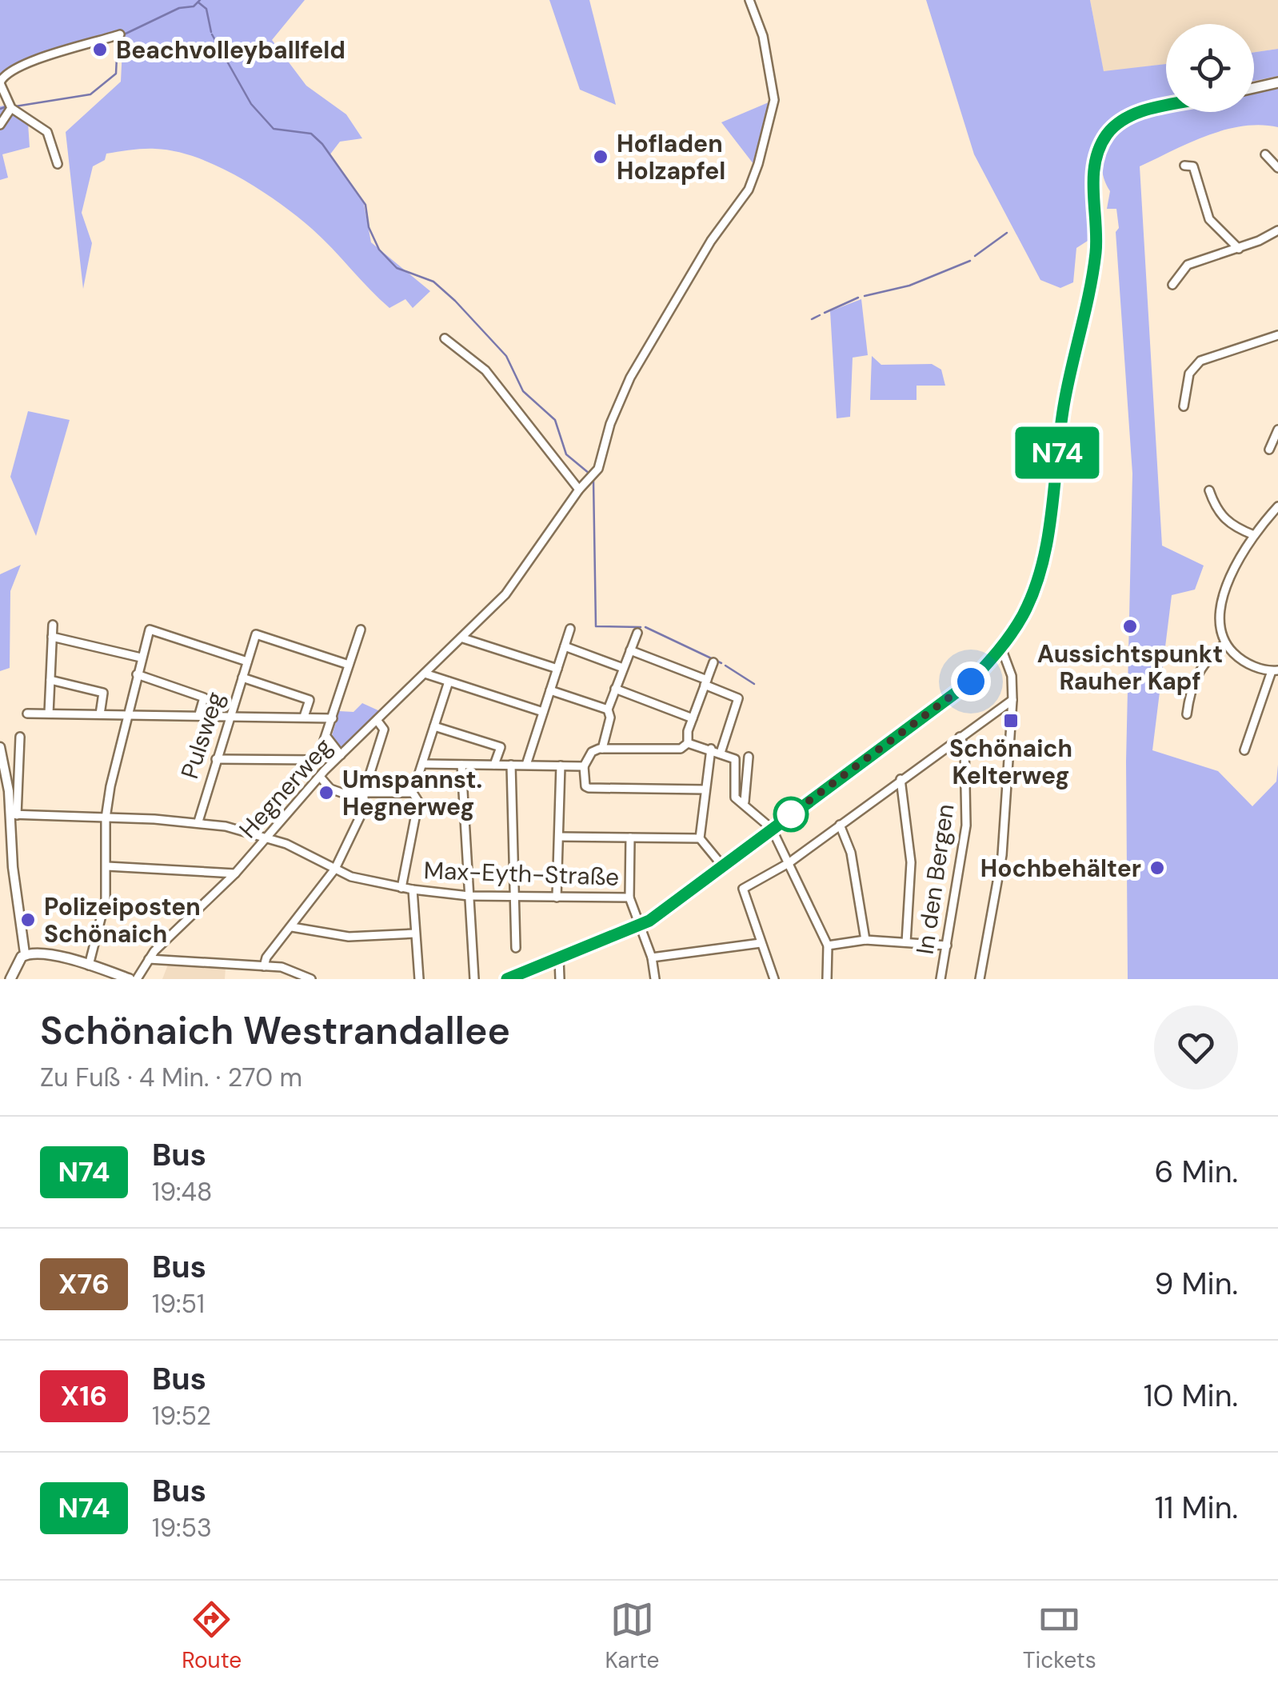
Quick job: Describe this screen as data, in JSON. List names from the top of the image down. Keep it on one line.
{"streets":{"street":["Pulsweg","Hegnerweg","Max-Eyth-Straße","In den Bergen"]},"crossings":[["Pulsweg","Max-Eyth-Straße"],["Hegnerweg","Max-Eyth-Straße"]],"places":{"other":["Beachvolleyballfeld","Hofladen Holzapfel","Aussichtspunkt Rauher Kapf","Umspannst. Hegnerweg","Hochbehälter","Polizeiposten Schönaich"],"transit":["Schönaich Kelterweg"]},"lines":["bus line N74"],"page":{"on_map":"N74","heading":["Schönaich Westrandallee","Zu Fuß · 4 Min. · 270 m"],"list":[{"mark":"N74","name":"Bus","note":"19:48","value":"6 Min."},{"mark":"X76","name":"Bus","note":"19:51","value":"9 Min."},{"mark":"X16","name":"Bus","note":"19:52","value":"10 Min."},{"mark":"N74","name":"Bus","note":"19:53","value":"11 Min."}],"tabs":["Route","Karte","Tickets"]}}
